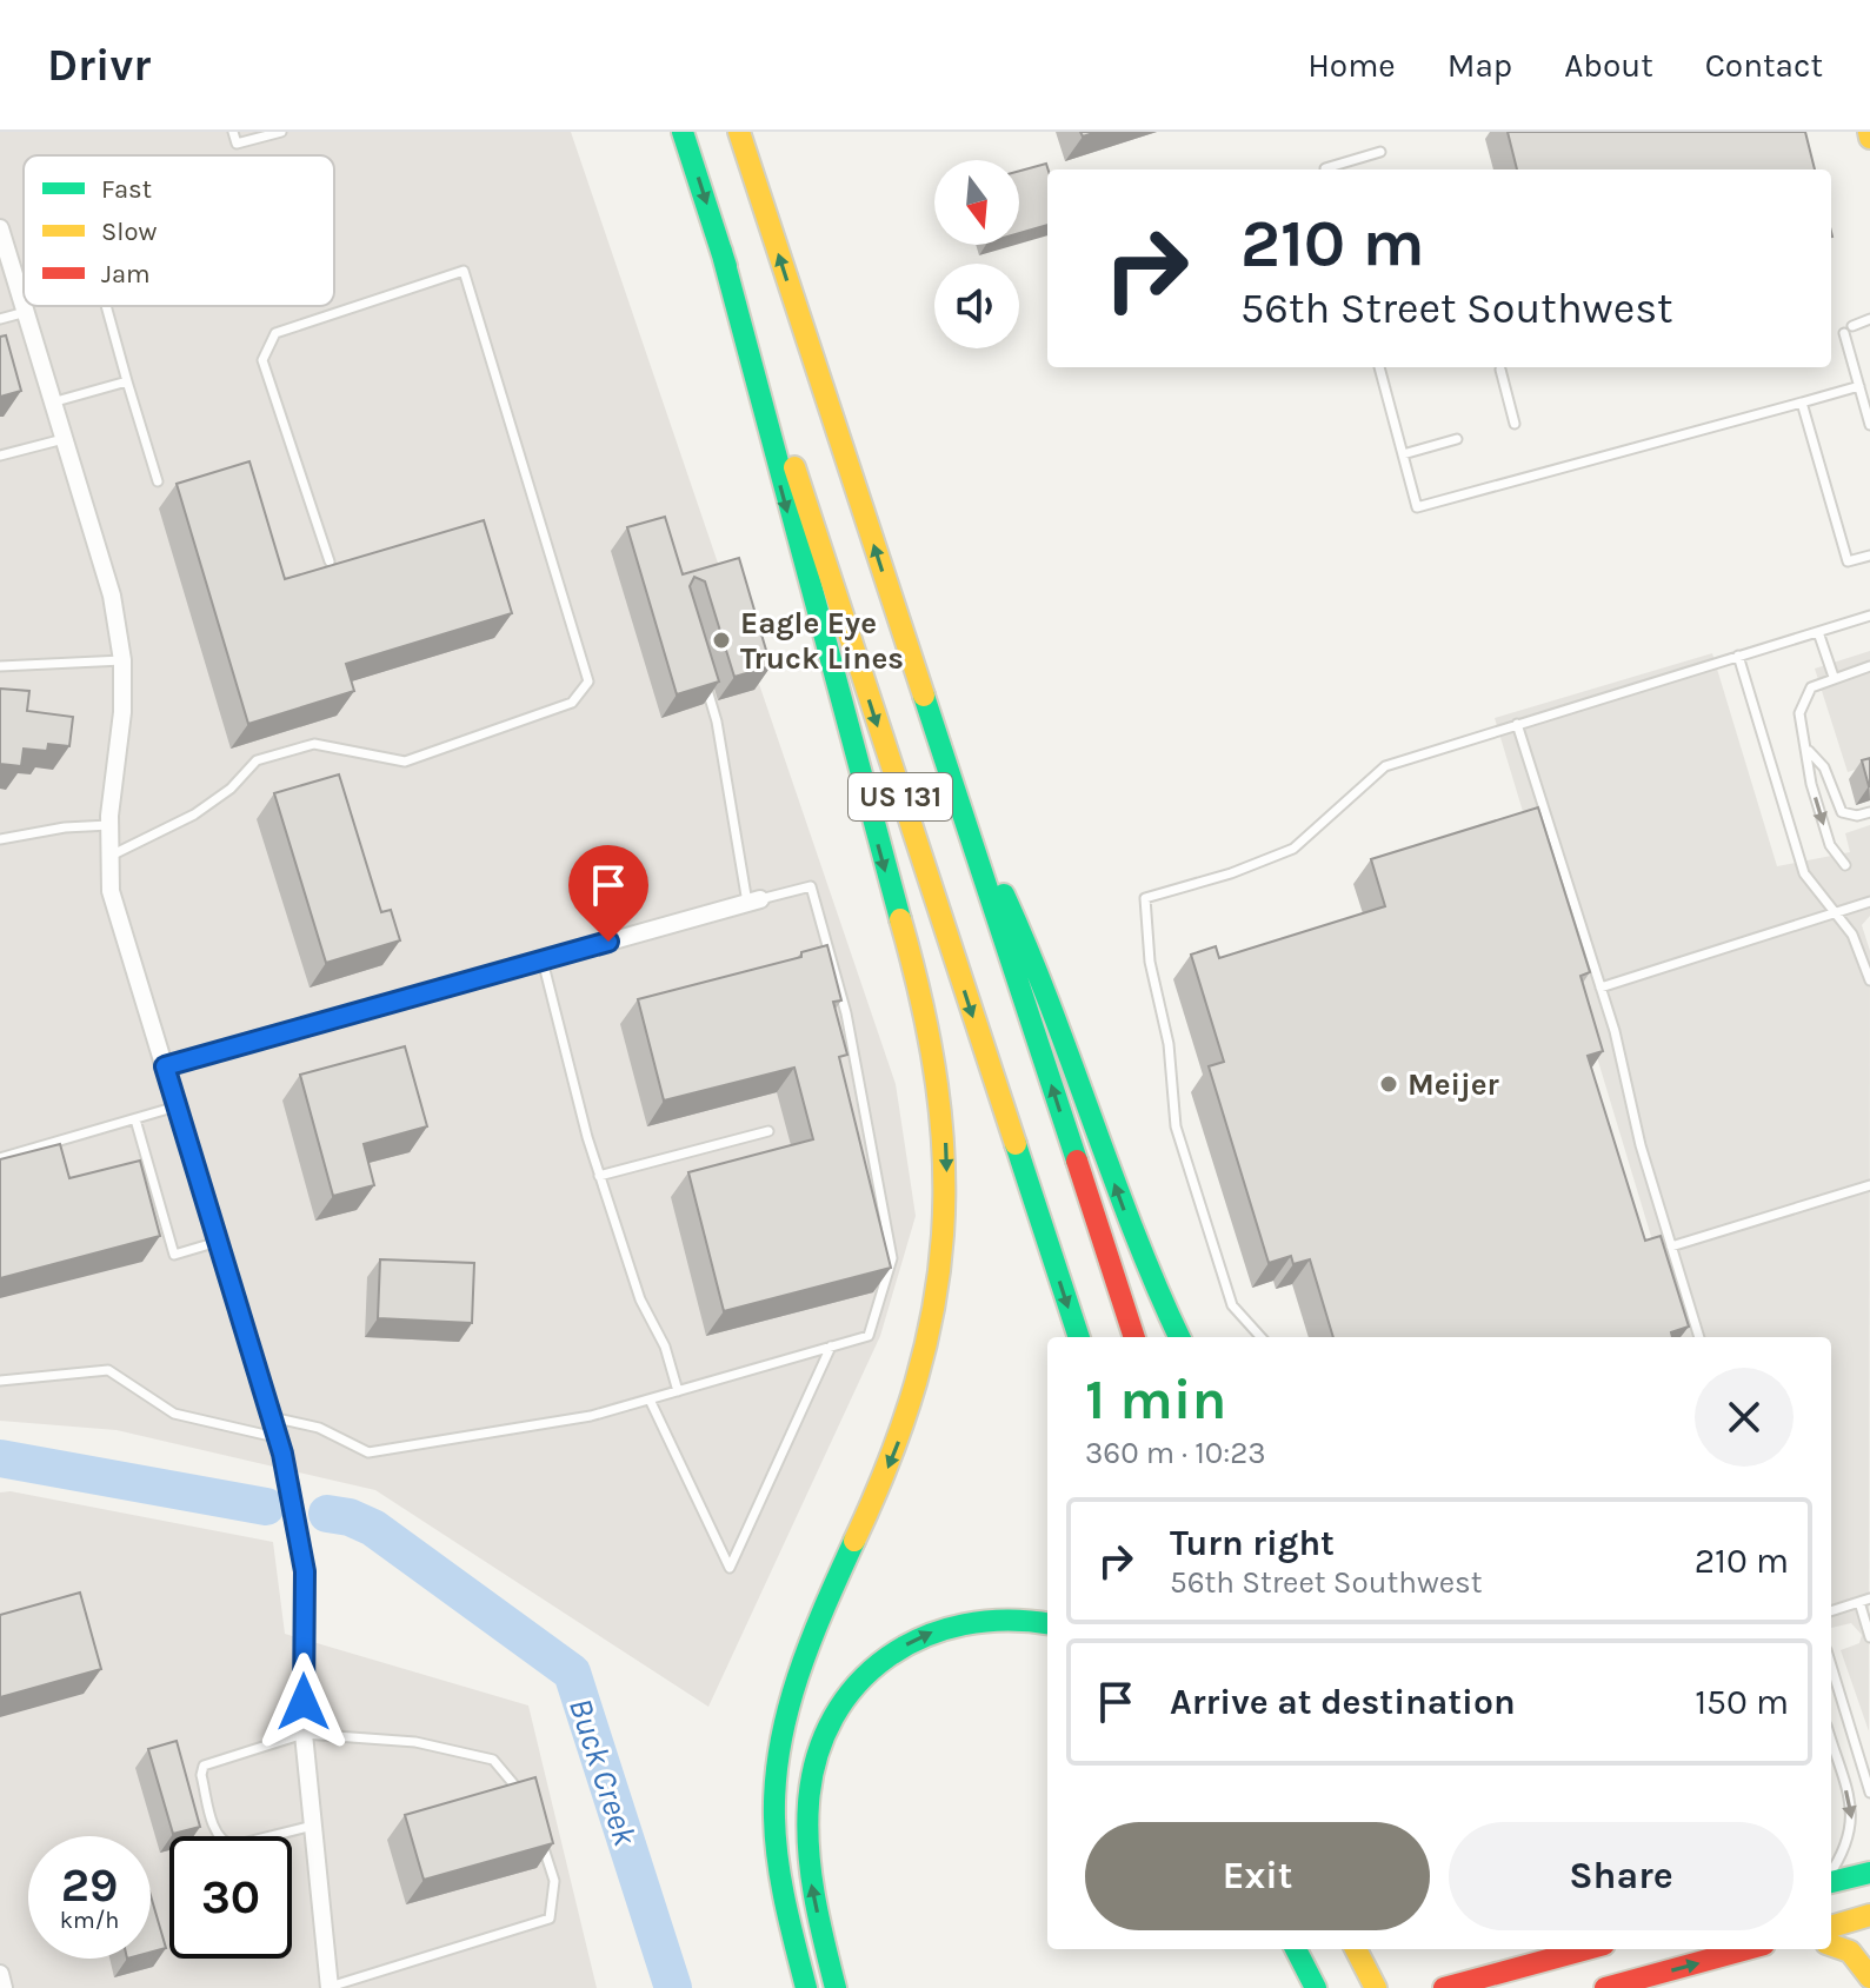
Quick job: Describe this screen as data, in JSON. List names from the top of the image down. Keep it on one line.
{"streets":{"main road":["US 131"]},"water":["Buck Creek"],"places":["Eagle Eye Truck Lines","Meijer"],"legend":["Fast","Slow","Jam"],"north":"bottom","page":{"header":"Drivr","nav":["Home","Map","About","Contact"],"turn":["210 m","56th Street Southwest"],"heading":["1 min","360 m · 10:23"],"list":[{"name":"Turn right","note":"56th Street Southwest","value":"210 m"},{"name":"Arrive at destination","value":"150 m"}],"buttons":["Exit","Share"],"speed":"29 km/h","limit":"30"}}
